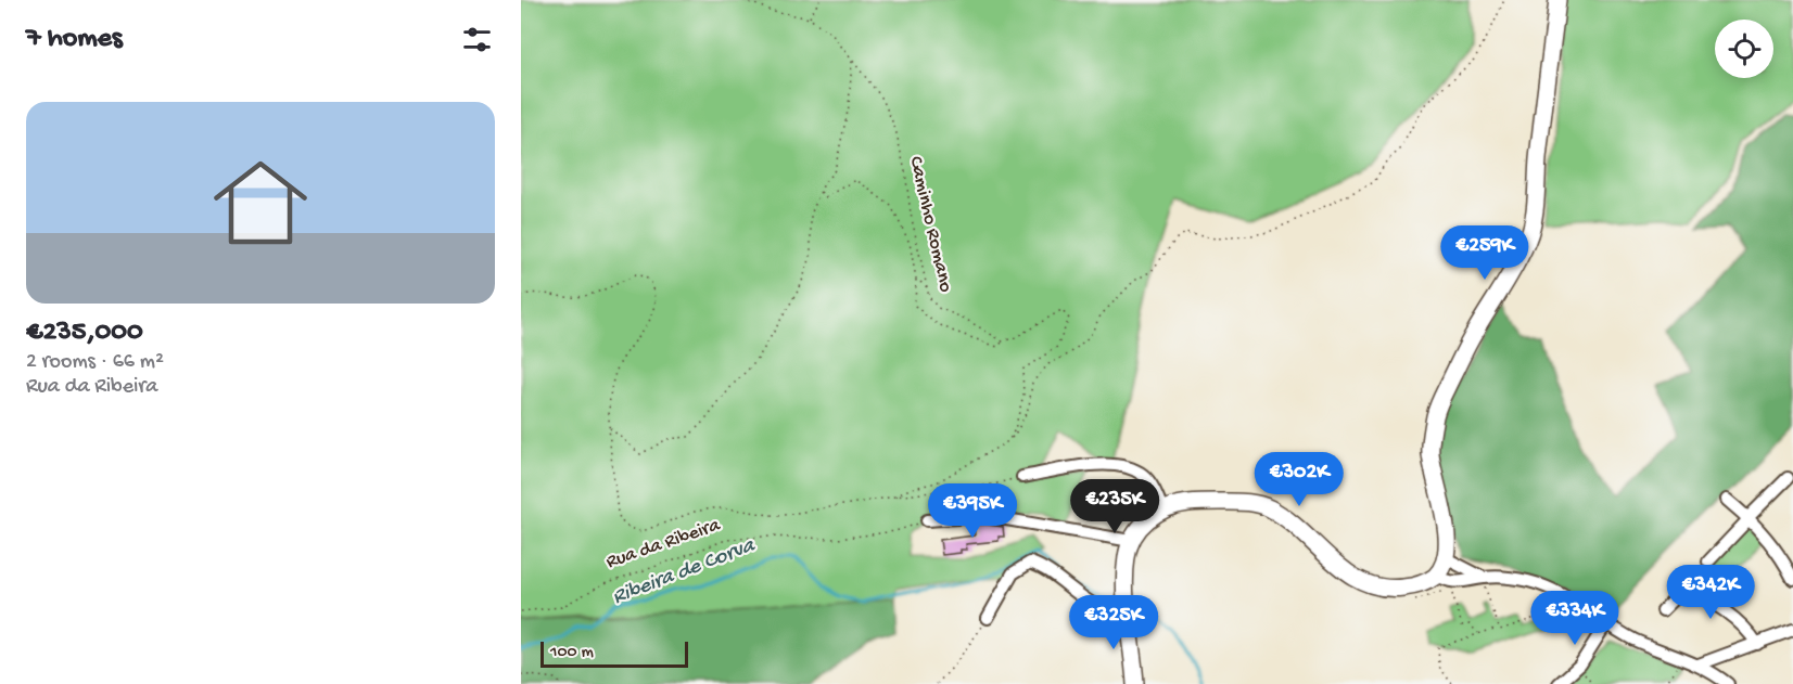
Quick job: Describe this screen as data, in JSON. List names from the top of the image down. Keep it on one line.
{"streets":{"path":["Caminho Romano","Rua da Ribeira"]},"water":["Ribeira de Corva"],"scale_bar":"100 m","page":{"heading":"7 homes","list":[{"name":"€235,000","note":"2 rooms · 66 m² · Rua da Ribeira"}],"price":["€259K","€302K","€235K","€395K","€342K","€334K","€325K"],"scale":"100 m"}}
